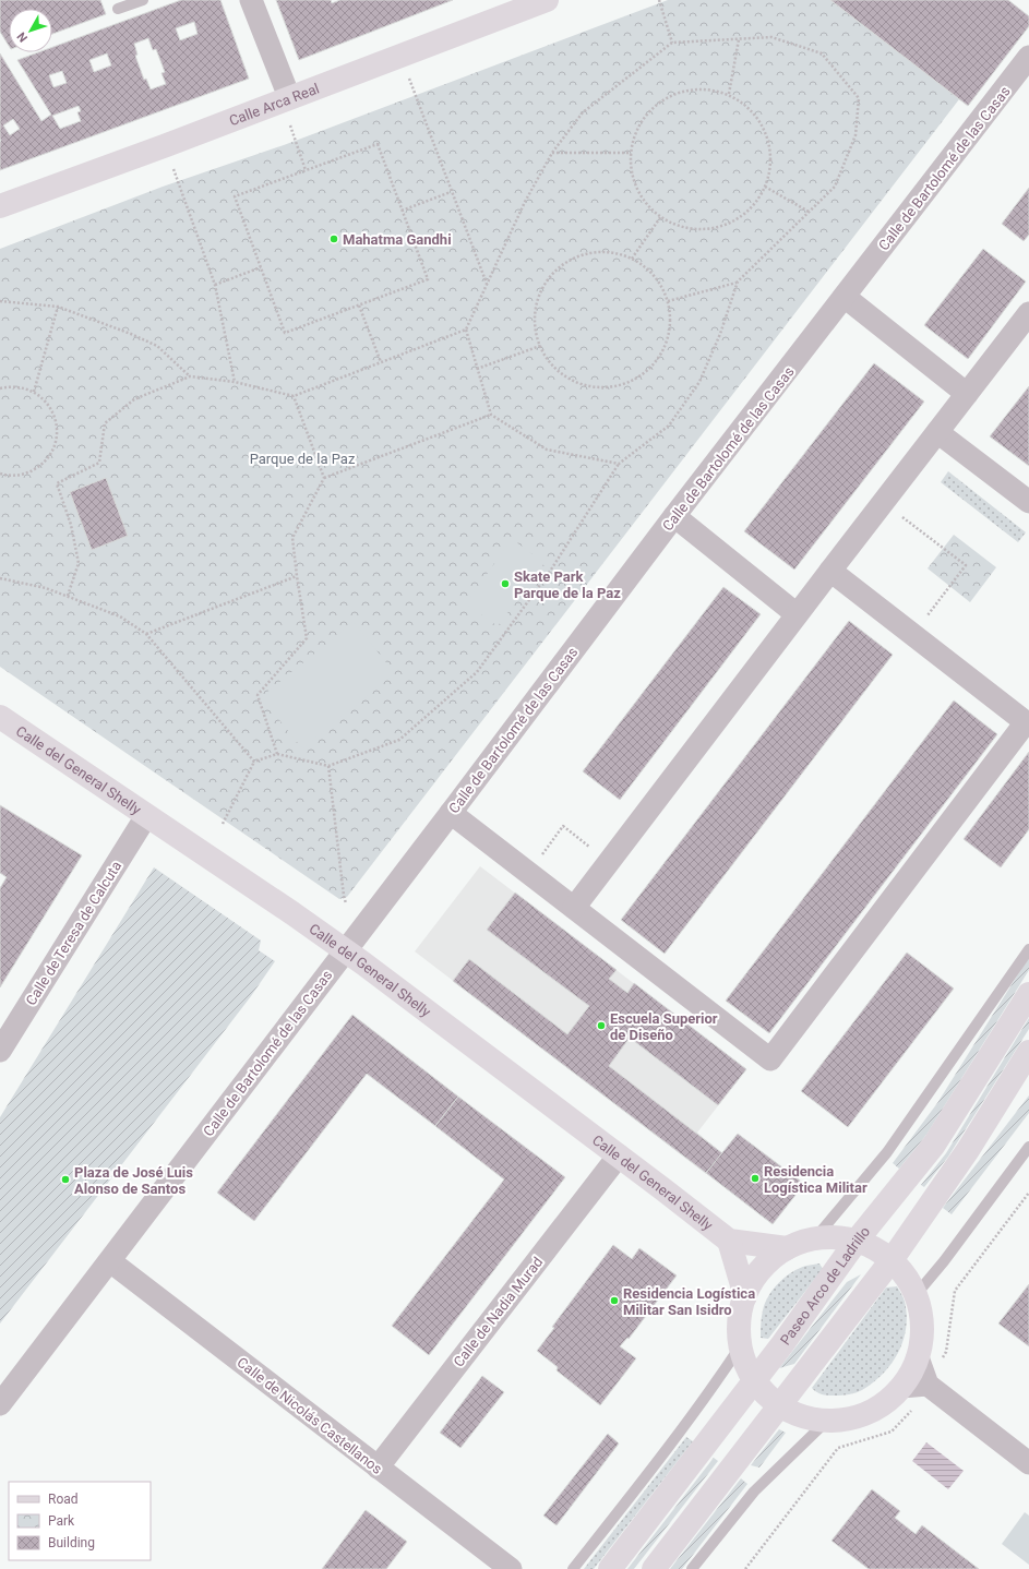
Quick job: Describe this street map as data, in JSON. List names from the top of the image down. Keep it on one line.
{"streets":{"street":["Calle Arca Real","Calle de Bartolomé de las Casas","Calle del General Shelly","Calle de Teresa de Calcuta","Paseo Arco de Ladrillo","Calle de Nadia Murad","Calle de Nicolás Castellanos"]},"crossings":[["Calle de Bartolomé de las Casas","Calle del General Shelly"],["Calle de Bartolomé de las Casas","Calle de Nicolás Castellanos"],["Calle del General Shelly","Calle de Teresa de Calcuta"],["Calle del General Shelly","Calle de Nadia Murad"],["Calle de Nadia Murad","Calle de Nicolás Castellanos"]],"parks":["Parque de la Paz"],"places":["Mahatma Gandhi","Skate Park Parque de la Paz","Escuela Superior de Diseño","Residencia Logística Militar","Plaza de José Luis Alonso de Santos","Residencia Logística Militar San Isidro"],"legend":["Road","Park","Building"],"north":"bottom left"}
